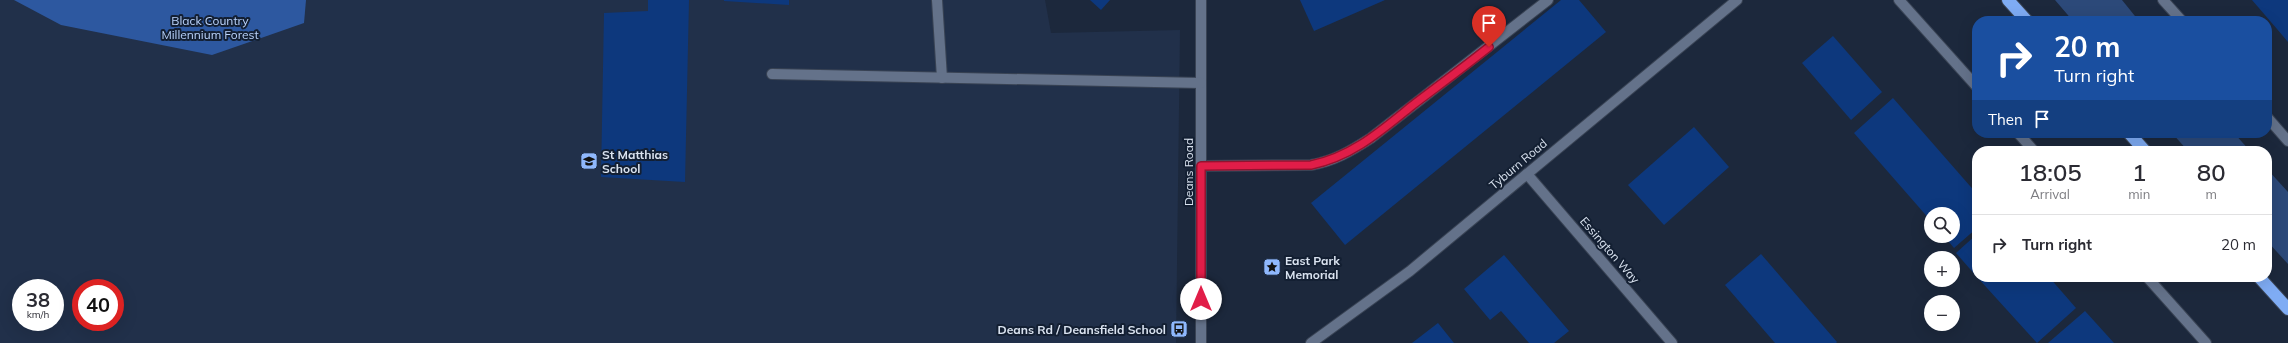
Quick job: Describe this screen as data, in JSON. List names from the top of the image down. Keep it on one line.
{"streets":{"street":["Tyburn Road","Deans Road","Essington Way"]},"crossings":[["Tyburn Road","Essington Way"]],"parks":["Black Country Millennium Forest"],"places":{"school or university":["St Matthias School"],"place":["East Park Memorial"],"bus stop":["Deans Rd / Deansfield School"]},"page":{"turn":["20 m","Turn right"],"then":"Then","eta":["18:05","Arrival","1","min","80","m"],"map_buttons":["+","−"],"list":[{"name":"Turn right","value":"20 m"}],"speed":"38 km/h","limit":"40"}}
